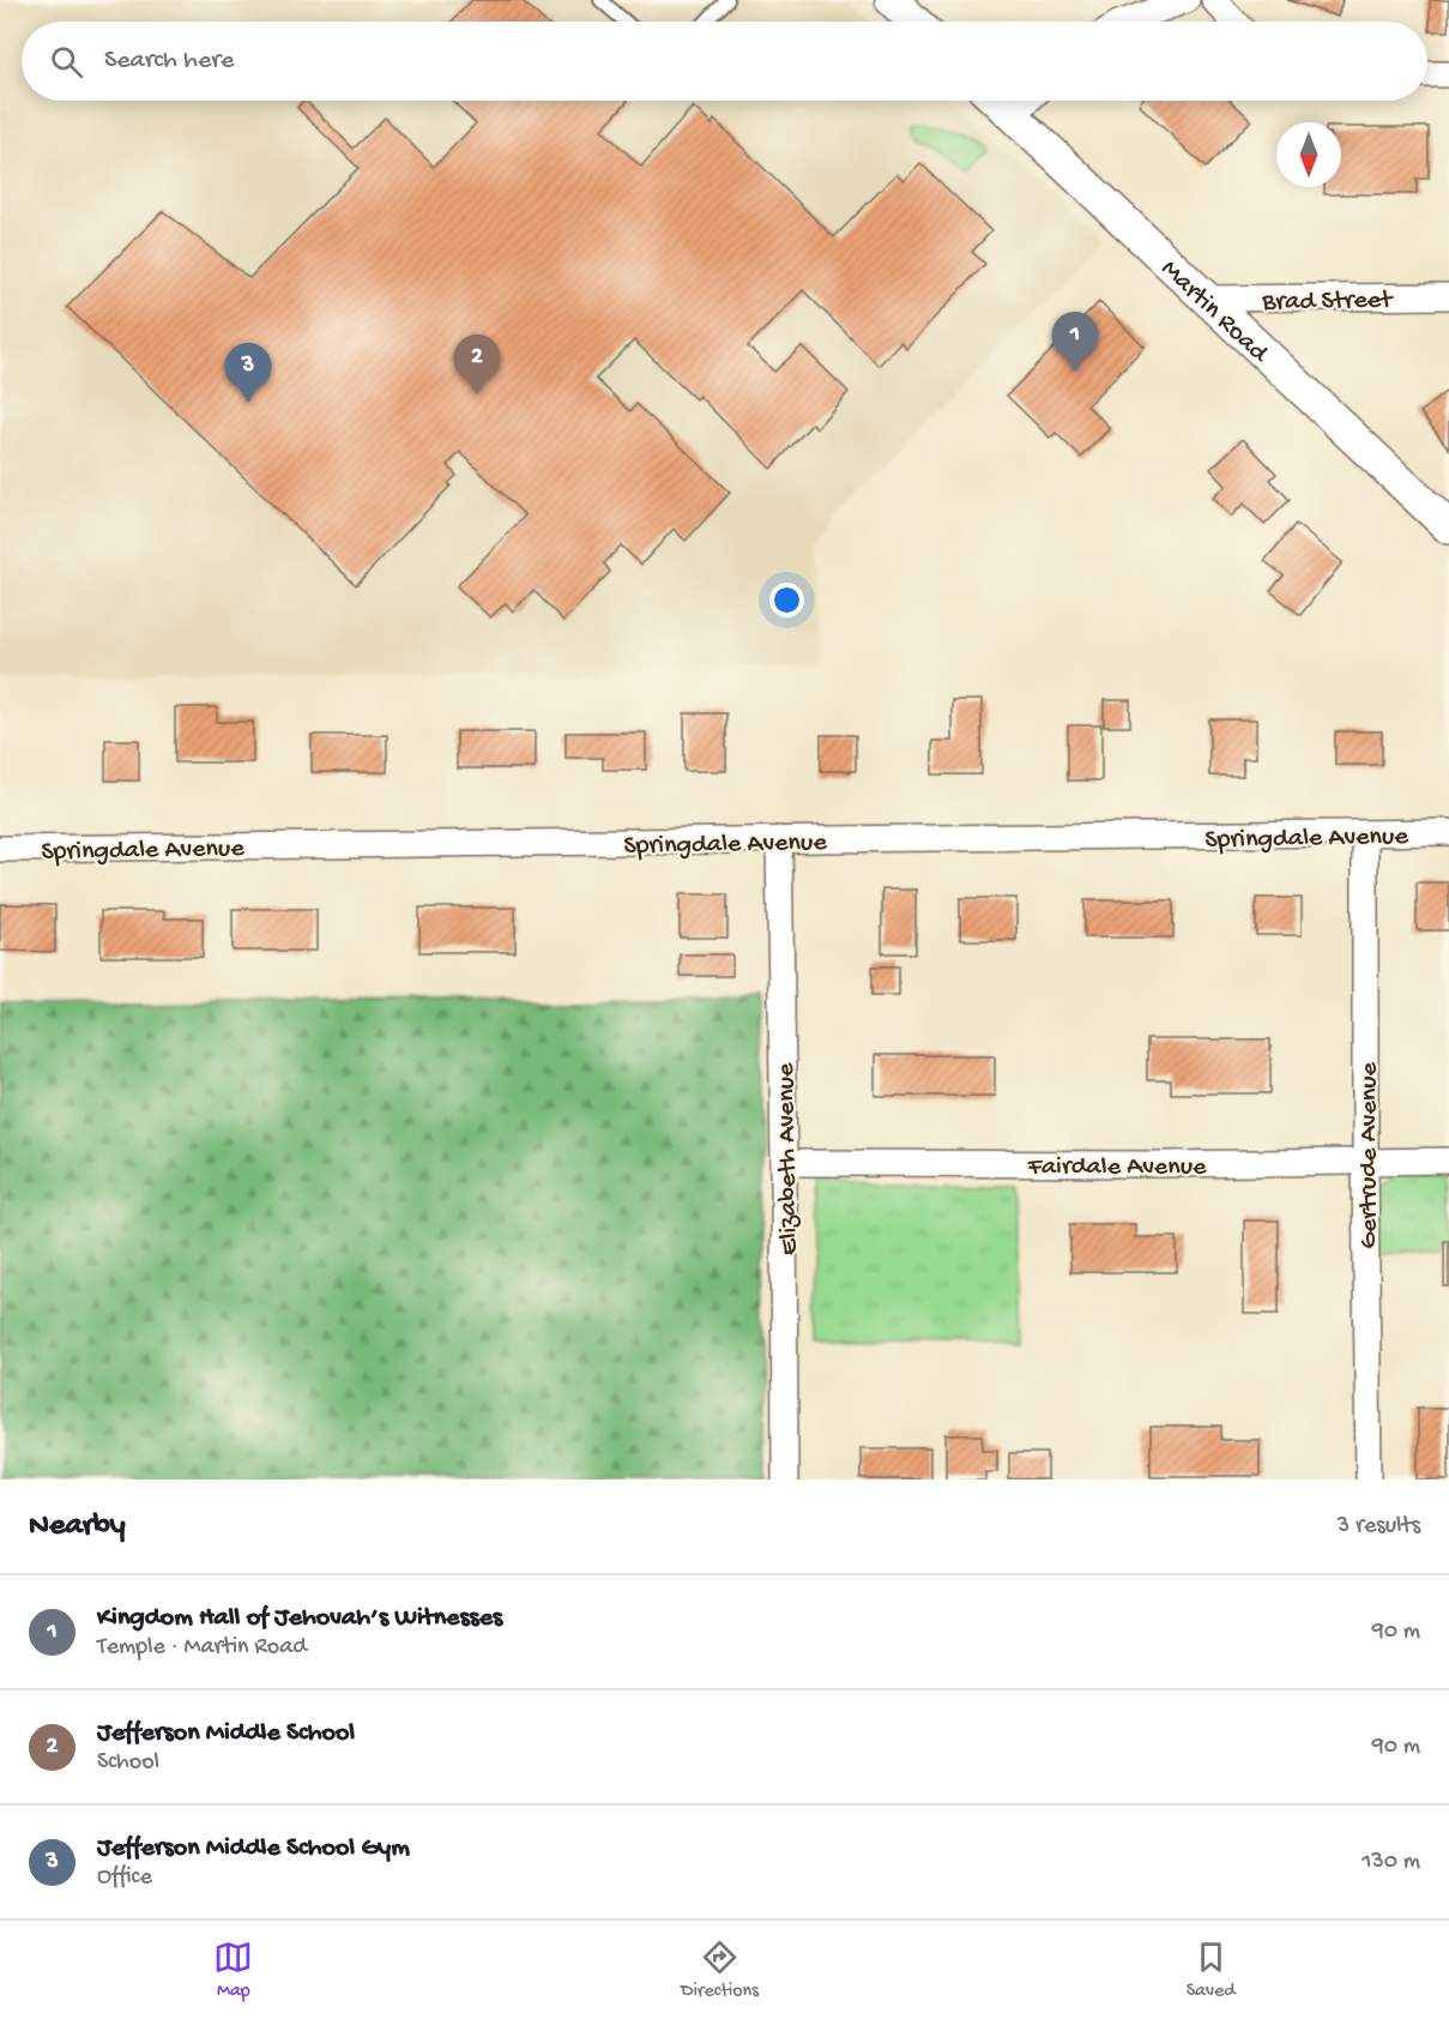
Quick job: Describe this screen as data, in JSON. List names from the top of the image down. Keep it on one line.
{"streets":{"street":["Brad Street","Martin Road","Springdale Avenue","Gertrude Avenue","Elizabeth Avenue","Fairdale Avenue"]},"crossings":[["Brad Street","Martin Road"],["Springdale Avenue","Gertrude Avenue"],["Springdale Avenue","Elizabeth Avenue"],["Gertrude Avenue","Fairdale Avenue"],["Elizabeth Avenue","Fairdale Avenue"]],"north":"bottom","page":{"search":"Search here","pins":["1","2","3"],"heading":["Nearby","3 results"],"list":[{"mark":"1","name":"Kingdom Hall of Jehovah’s Witnesses","note":"Temple · Martin Road","value":"90 m"},{"mark":"2","name":"Jefferson Middle School","note":"School","value":"90 m"},{"mark":"3","name":"Jefferson Middle School Gym","note":"Office","value":"130 m"}],"nav":["Map","Directions","Saved"]}}
